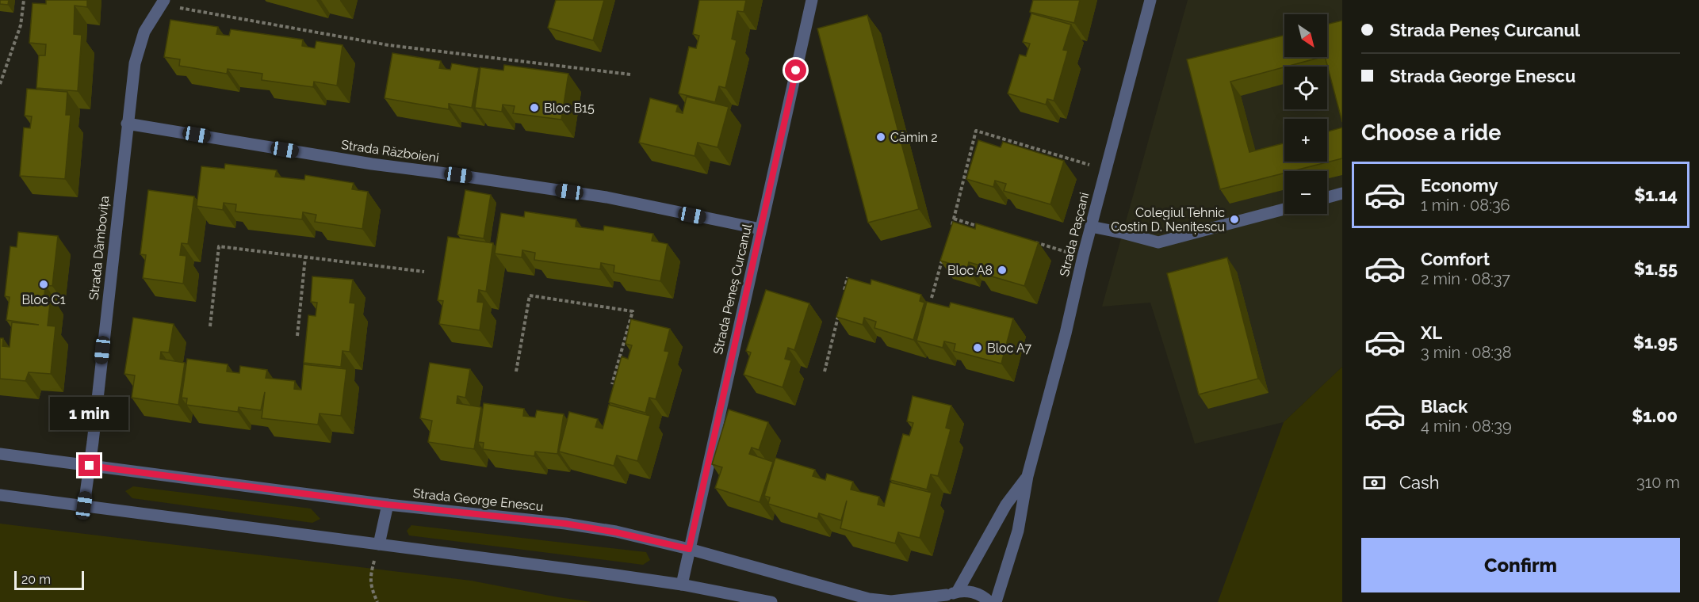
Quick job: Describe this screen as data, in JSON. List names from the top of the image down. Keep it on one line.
{"streets":{"street":["Strada Războieni","Strada Pașcani","Strada Dâmbovița","Strada Peneș Curcanul","Strada George Enescu"]},"crossings":[["Strada Războieni","Strada Dâmbovița"],["Strada Războieni","Strada Peneș Curcanul"],["Strada Pașcani","Strada George Enescu"],["Strada Dâmbovița","Strada George Enescu"],["Strada Peneș Curcanul","Strada George Enescu"]],"places":["Bloc B15","Cămin 2","Colegiul Tehnic Costin D. Nenițescu","Bloc A8","Bloc C1","Bloc A7"],"scale_bar":"20 m","north":"bottom right","page":{"banner":["Strada Peneș Curcanul","Strada George Enescu"],"map_buttons":["+","−"],"heading":"Choose a ride","list":[{"name":"Economy","note":"1 min · 08:36","value":"$1.14"},{"name":"Comfort","note":"2 min · 08:37","value":"$1.55"},{"name":"XL","note":"3 min · 08:38","value":"$1.95"},{"name":"Black","note":"4 min · 08:39","value":"$1.00"}],"bubble":"1 min","pay":["Cash","310 m"],"buttons":"Confirm","scale":"20 m"}}
